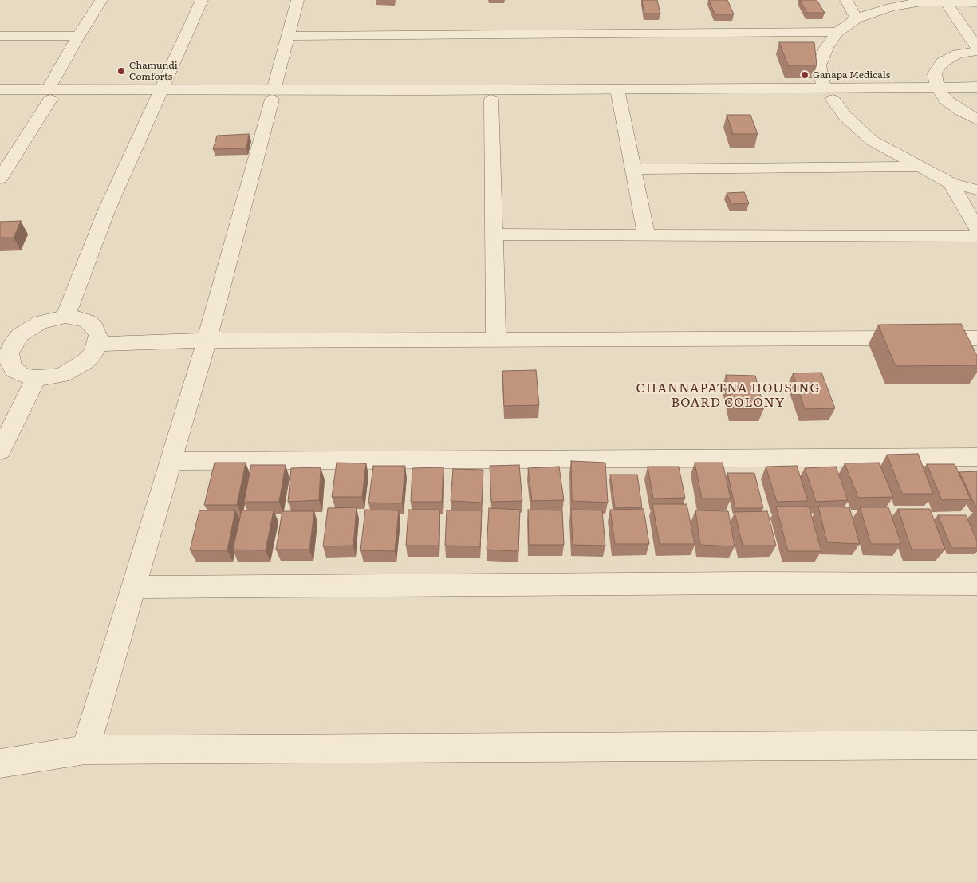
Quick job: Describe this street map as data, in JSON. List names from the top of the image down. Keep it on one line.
{"districts":["CHANNAPATNA HOUSING BOARD COLONY"],"places":["Chamundi Comforts","Ganapa Medicals"]}
